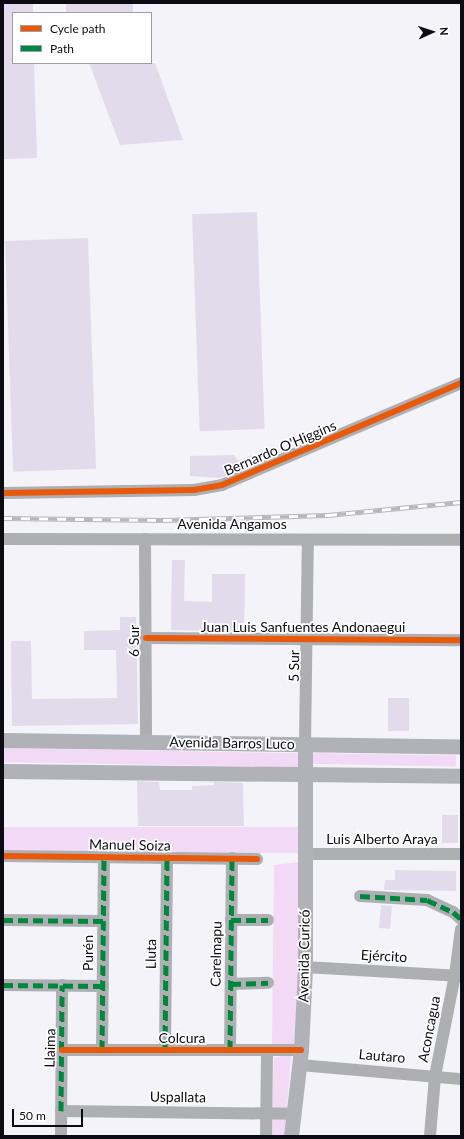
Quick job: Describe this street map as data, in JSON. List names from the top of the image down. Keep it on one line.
{"streets":{"main road":["5 Sur","Avenida Barros Luco","Avenida Curicó"],"street":["Bernardo O'Higgins","Avenida Angamos","Juan Luis Sanfuentes Andonaegui","6 Sur","Luis Alberto Araya","Manuel Soiza","Purén","Lluta","Carelmapu","Ejército","Aconcagua","Colcura","Llaima","Lautaro","Uspallata"]},"crossings":[["Avenida Angamos","6 Sur"],["Avenida Angamos","5 Sur"],["Juan Luis Sanfuentes Andonaegui","6 Sur"],["Juan Luis Sanfuentes Andonaegui","5 Sur"],["6 Sur","Avenida Barros Luco"],["5 Sur","Avenida Barros Luco"],["5 Sur","Avenida Curicó"],["Luis Alberto Araya","Avenida Curicó"],["Manuel Soiza","Purén"],["Manuel Soiza","Lluta"],["Manuel Soiza","Carelmapu"],["Purén","Colcura"],["Lluta","Colcura"],["Carelmapu","Colcura"],["Avenida Curicó","Ejército"],["Avenida Curicó","Colcura"],["Avenida Curicó","Lautaro"],["Avenida Curicó","Uspallata"],["Ejército","Aconcagua"],["Aconcagua","Lautaro"],["Colcura","Llaima"],["Colcura","Lautaro"],["Llaima","Uspallata"]],"legend":["Cycle path","Path"],"scale_bar":"50 m","north":"right"}
